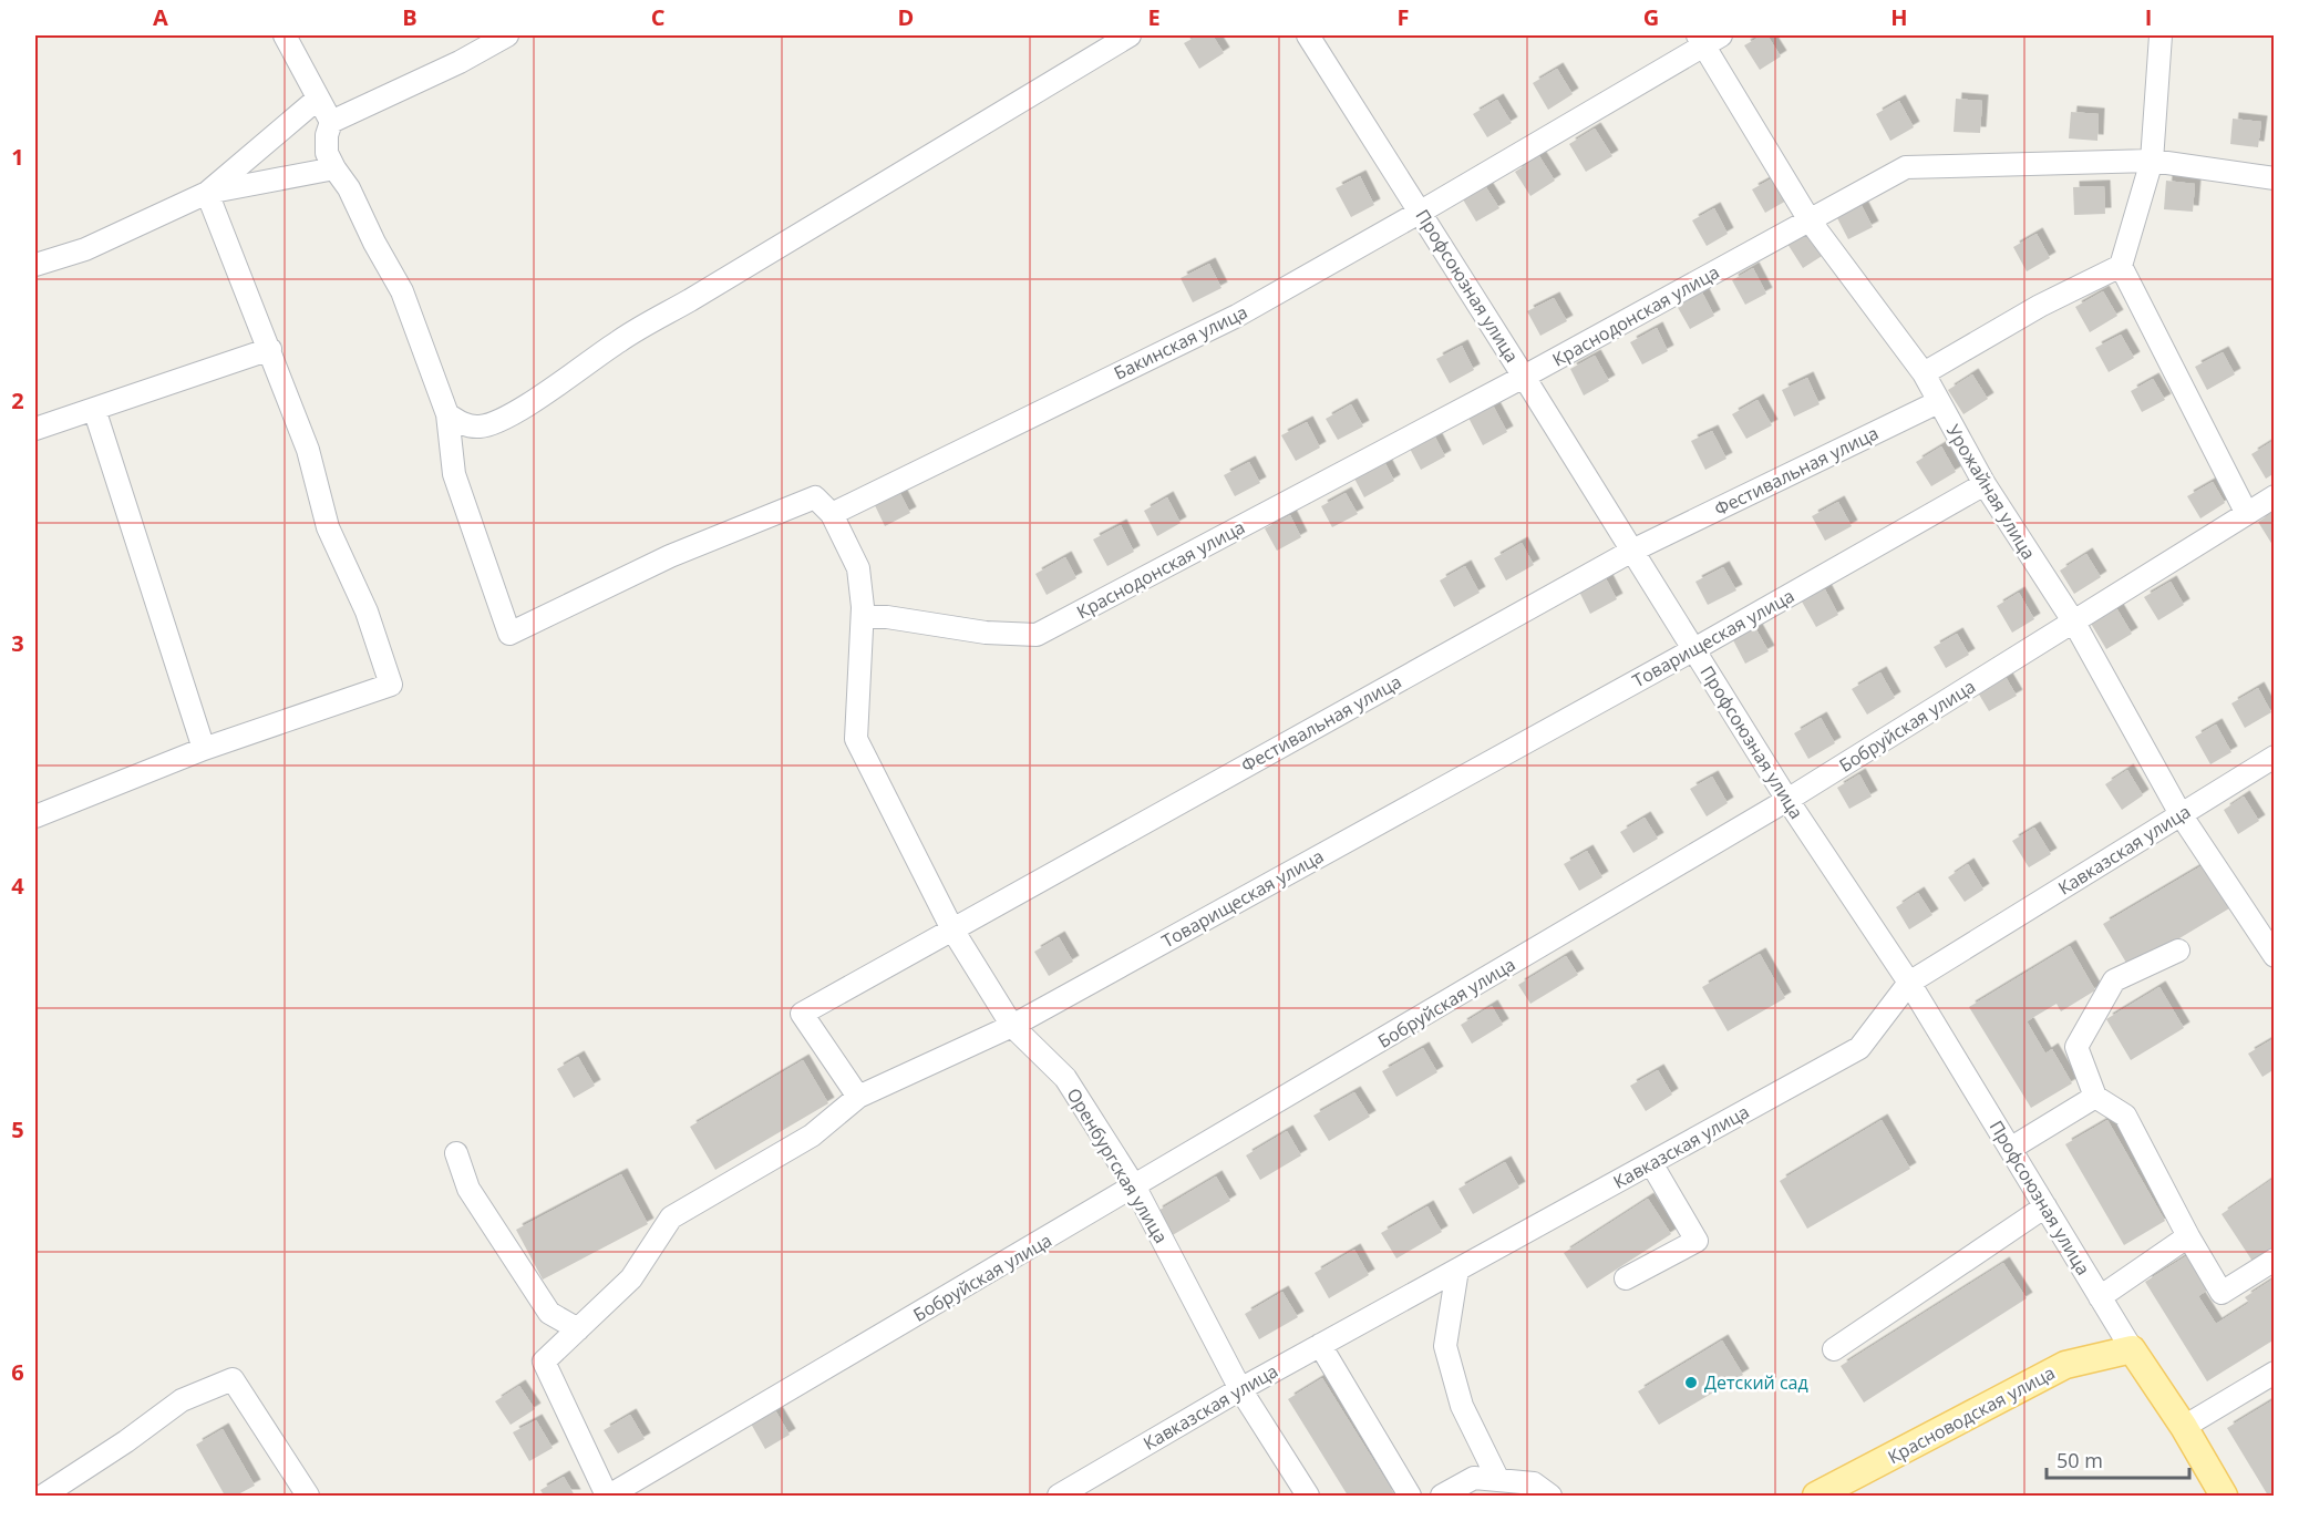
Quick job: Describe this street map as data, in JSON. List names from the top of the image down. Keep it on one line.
{"streets":{"main road":["Красноводская улица"],"street":["Профсоюзная улица","Краснодонская улица","Бакинская улица","Фестивальная улица","Урожайная улица","Товарищеская улица","Бобруйская улица","Кавказская улица","Оренбургская улица"]},"crossings":[["Профсоюзная улица","Краснодонская улица"],["Профсоюзная улица","Бакинская улица"],["Профсоюзная улица","Фестивальная улица"],["Профсоюзная улица","Товарищеская улица"],["Профсоюзная улица","Бобруйская улица"],["Профсоюзная улица","Кавказская улица"],["Профсоюзная улица","Красноводская улица"],["Краснодонская улица","Урожайная улица"],["Краснодонская улица","Оренбургская улица"],["Бакинская улица","Урожайная улица"],["Фестивальная улица","Урожайная улица"],["Фестивальная улица","Товарищеская улица"],["Фестивальная улица","Оренбургская улица"],["Урожайная улица","Товарищеская улица"],["Урожайная улица","Бобруйская улица"],["Урожайная улица","Кавказская улица"],["Товарищеская улица","Бобруйская улица"],["Товарищеская улица","Оренбургская улица"],["Бобруйская улица","Оренбургская улица"],["Кавказская улица","Оренбургская улица"]],"places":["Детский сад"],"scale_bar":"50 m","grid":{"columns":["A","B","C","D","E","F","G","H","I"],"rows":["1","2","3","4","5","6"]}}
